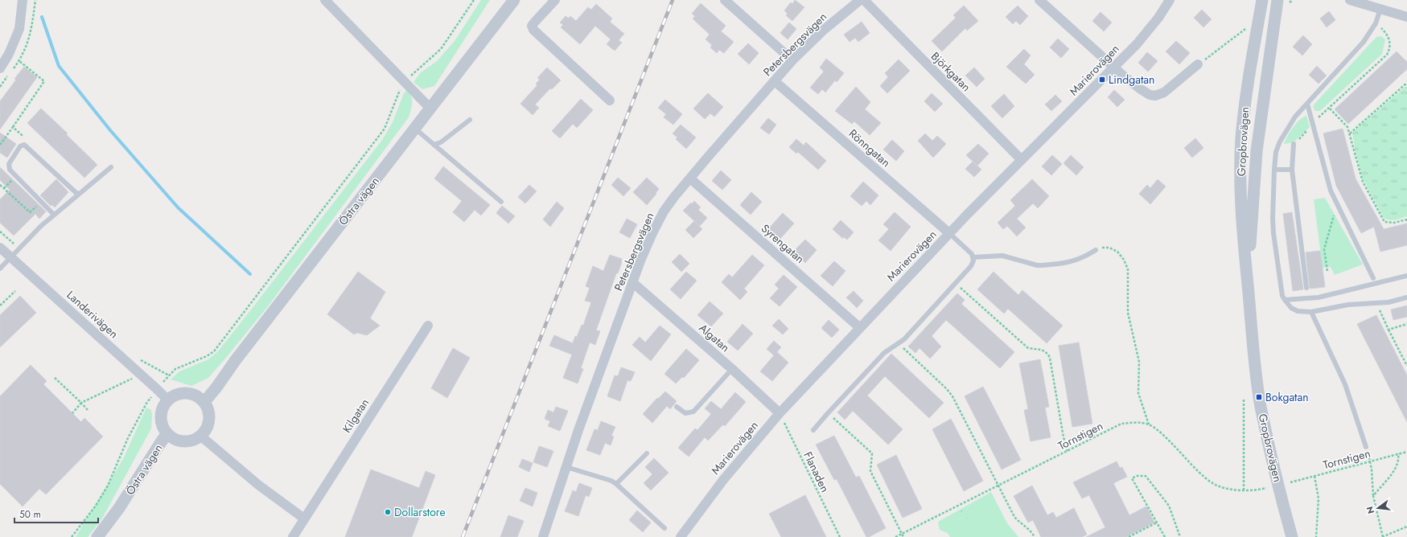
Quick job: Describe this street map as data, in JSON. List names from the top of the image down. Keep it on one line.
{"streets":{"street":["Petersbergsvägen","Marierovägen","Björkgatan","Gropbrovägen","Rönngatan","Östra vägen","Syrengatan","Landerivägen","Algatan","Kilgatan"],"path":["Tornstigen","Flanaden"]},"crossings":[["Petersbergsvägen","Rönngatan"],["Petersbergsvägen","Syrengatan"],["Petersbergsvägen","Algatan"],["Marierovägen","Björkgatan"],["Marierovägen","Rönngatan"],["Marierovägen","Syrengatan"],["Marierovägen","Algatan"],["Marierovägen","Flanaden"],["Östra vägen","Landerivägen"],["Algatan","Flanaden"]],"places":{"transit":["Lindgatan","Bokgatan"],"other":["Dollarstore"]},"scale_bar":"50 m","north":"left"}
